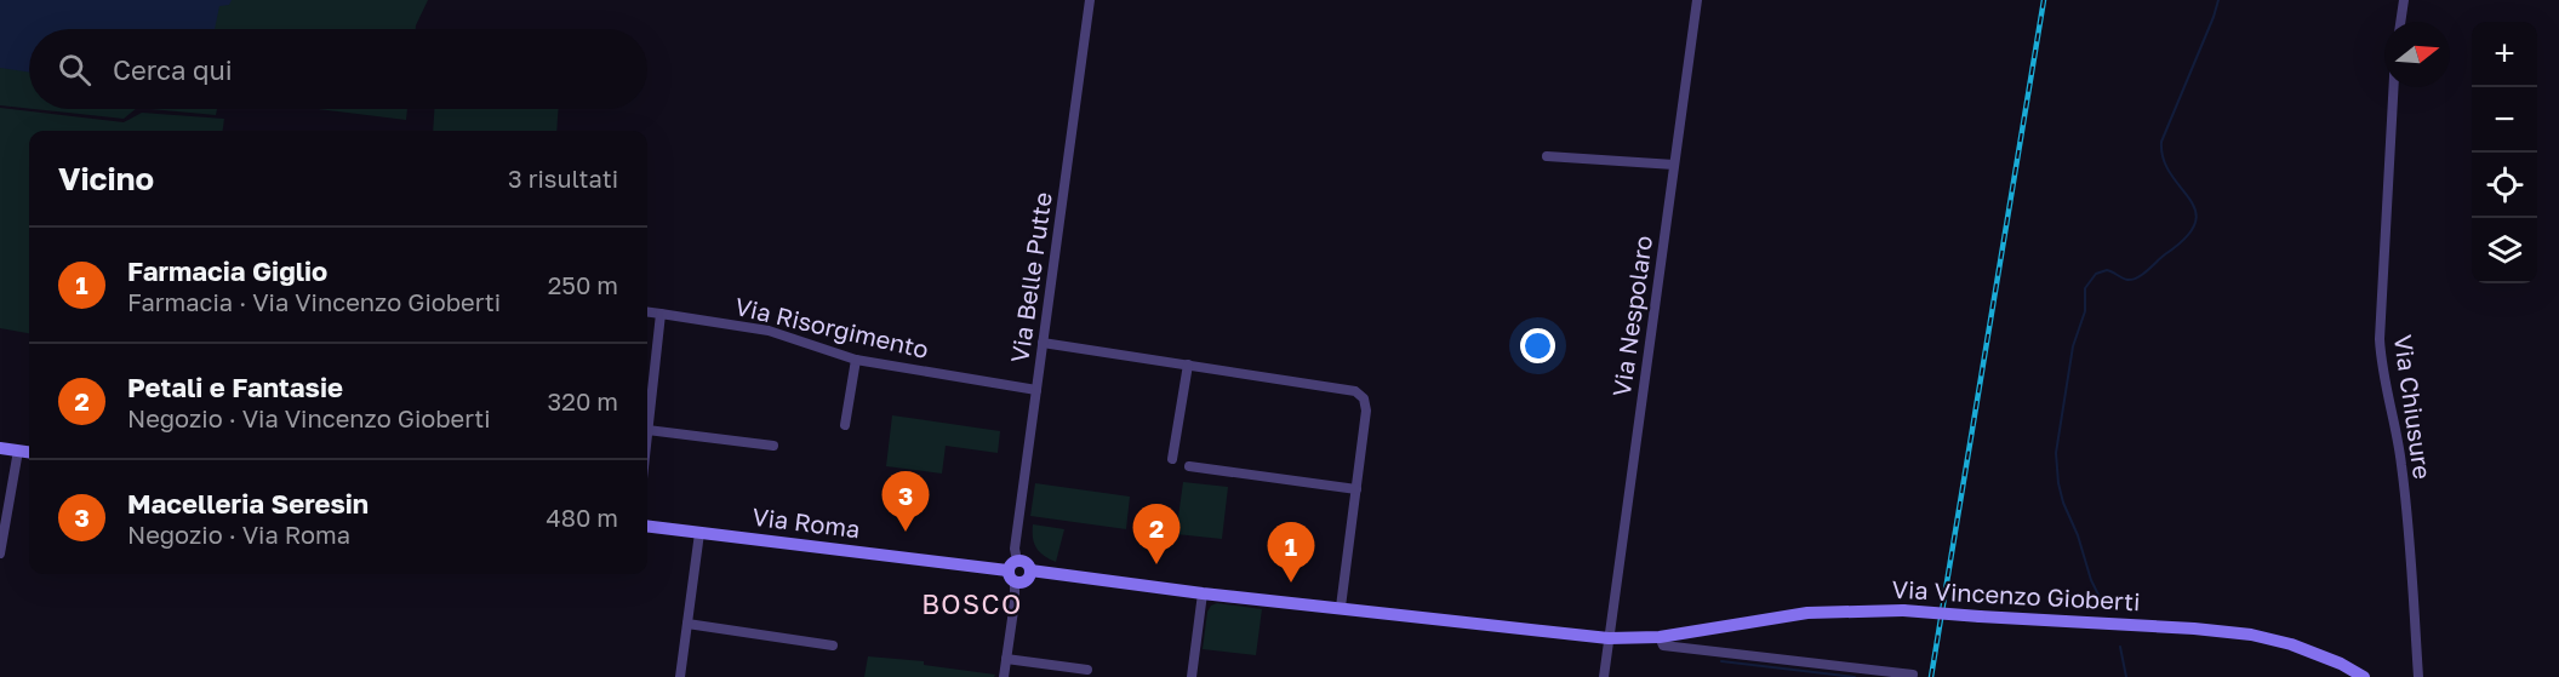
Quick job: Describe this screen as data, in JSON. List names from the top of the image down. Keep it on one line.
{"streets":{"street":["Via Belle Putte","Via Nespolaro","Via Risorgimento","Via Chiusure","Via Roma","Via Vincenzo Gioberti"]},"crossings":[["Via Belle Putte","Via Risorgimento"],["Via Belle Putte","Via Roma"],["Via Belle Putte","Via Vincenzo Gioberti"],["Via Nespolaro","Via Vincenzo Gioberti"],["Via Roma","Via Vincenzo Gioberti"]],"districts":["BOSCO"],"north":"right","page":{"map_buttons":["+","−"],"search":"Cerca qui","heading":["Vicino","3 risultati"],"list":[{"mark":"1","name":"Farmacia Giglio","note":"Farmacia · Via Vincenzo Gioberti","value":"250 m"},{"mark":"2","name":"Petali e Fantasie","note":"Negozio · Via Vincenzo Gioberti","value":"320 m"},{"mark":"3","name":"Macelleria Seresin","note":"Negozio · Via Roma","value":"480 m"}],"pins":["3","2","1"]}}
